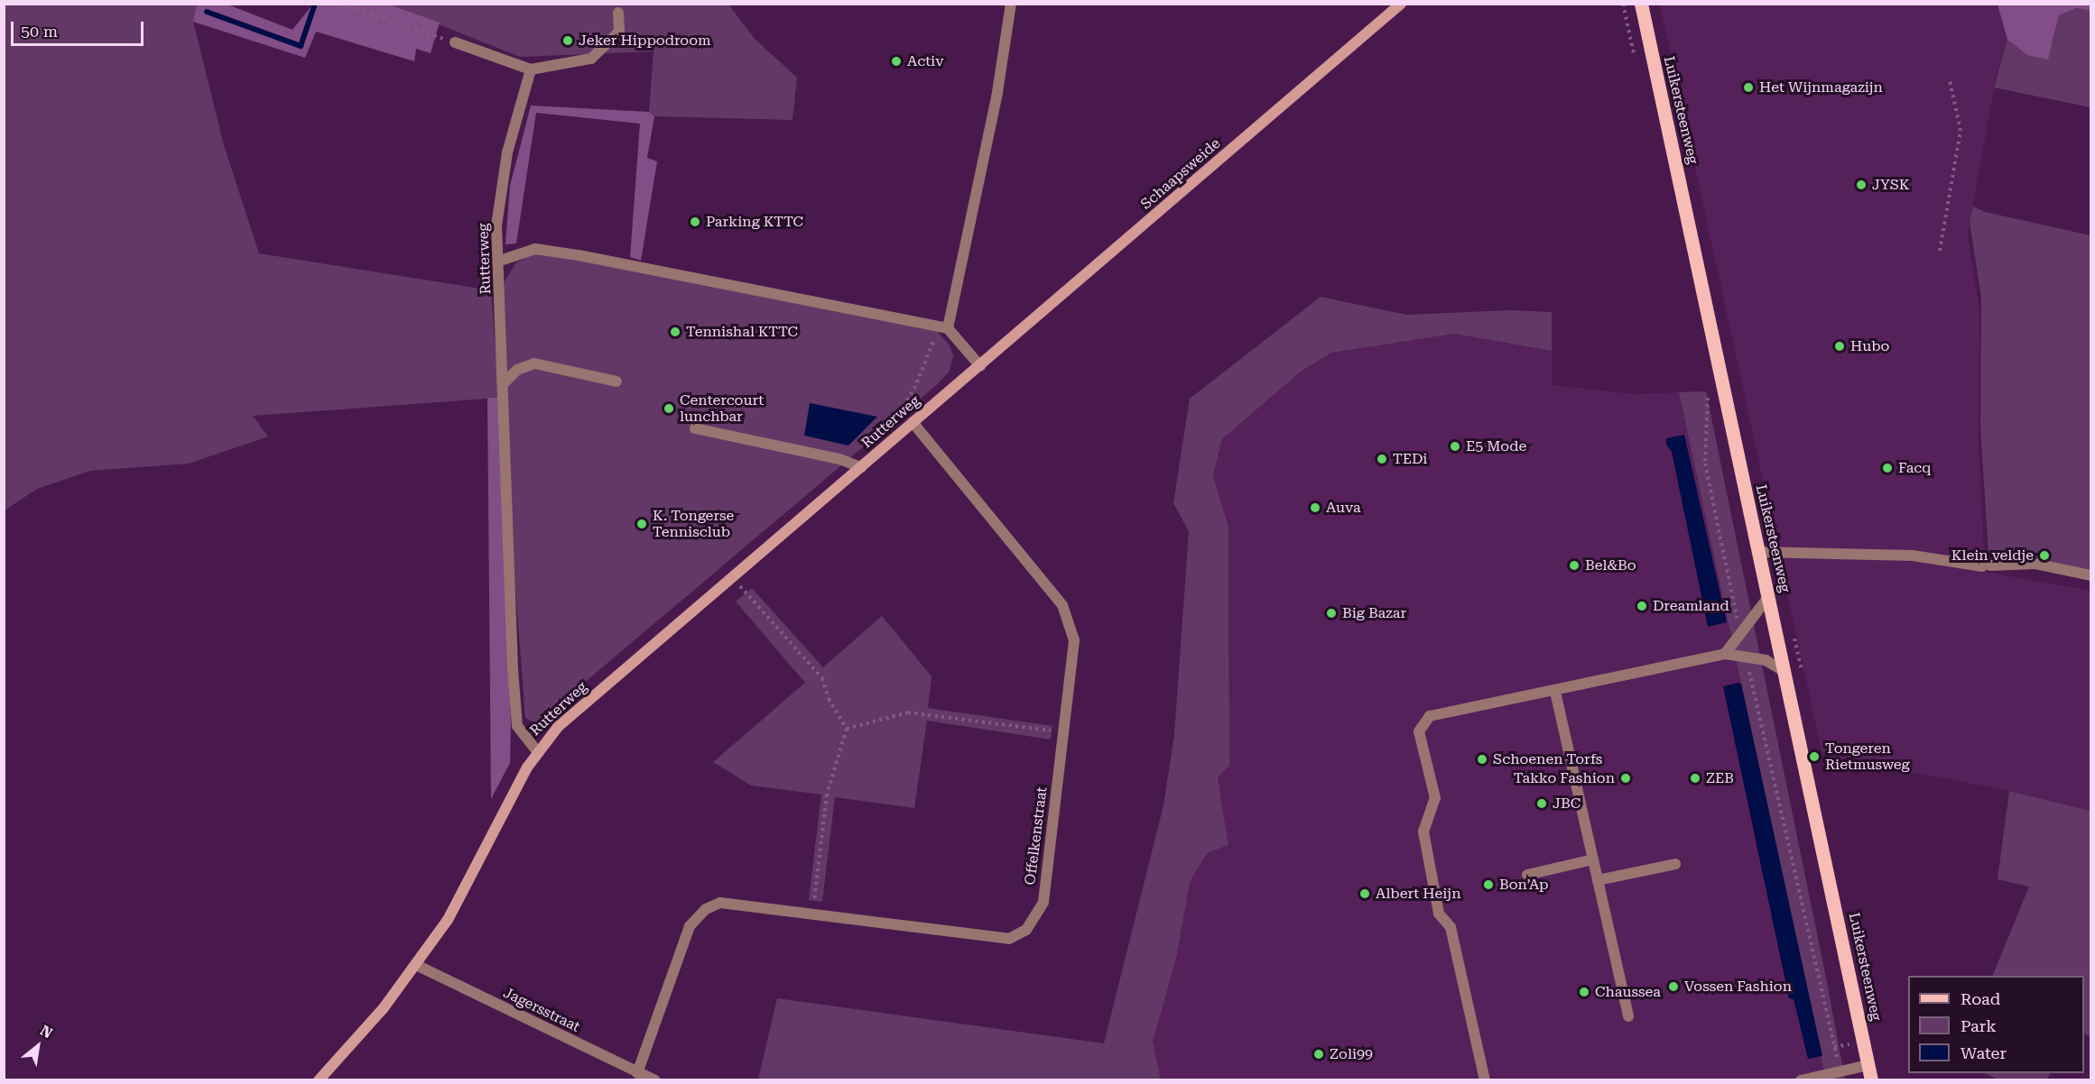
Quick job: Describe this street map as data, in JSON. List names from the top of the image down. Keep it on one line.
{"streets":{"main road":["Luikersteenweg"],"street":["Schaapsweide","Rutterweg","Offelkenstraat","Jagersstraat"]},"crossings":[["Schaapsweide","Rutterweg"],["Rutterweg","Offelkenstraat"],["Rutterweg","Jagersstraat"],["Offelkenstraat","Jagersstraat"]],"places":["Jeker Hippodroom","Activ","Het Wijnmagazijn","JYSK","Parking KTTC","Tennishal KTTC","Hubo","Centercourt lunchbar","E5 Mode","TEDi","Facq","Auva","K. Tongerse Tennisclub","Klein veldje","Bel&Bo","Dreamland","Big Bazar","Tongeren Rietmusweg","Schoenen Torfs","Takko Fashion","ZEB","JBC","Bon’Ap","Albert Heijn","Vossen Fashion","Chaussea","Zoli99"],"legend":["Road","Park","Water"],"scale_bar":"50 m","north":"top right"}
